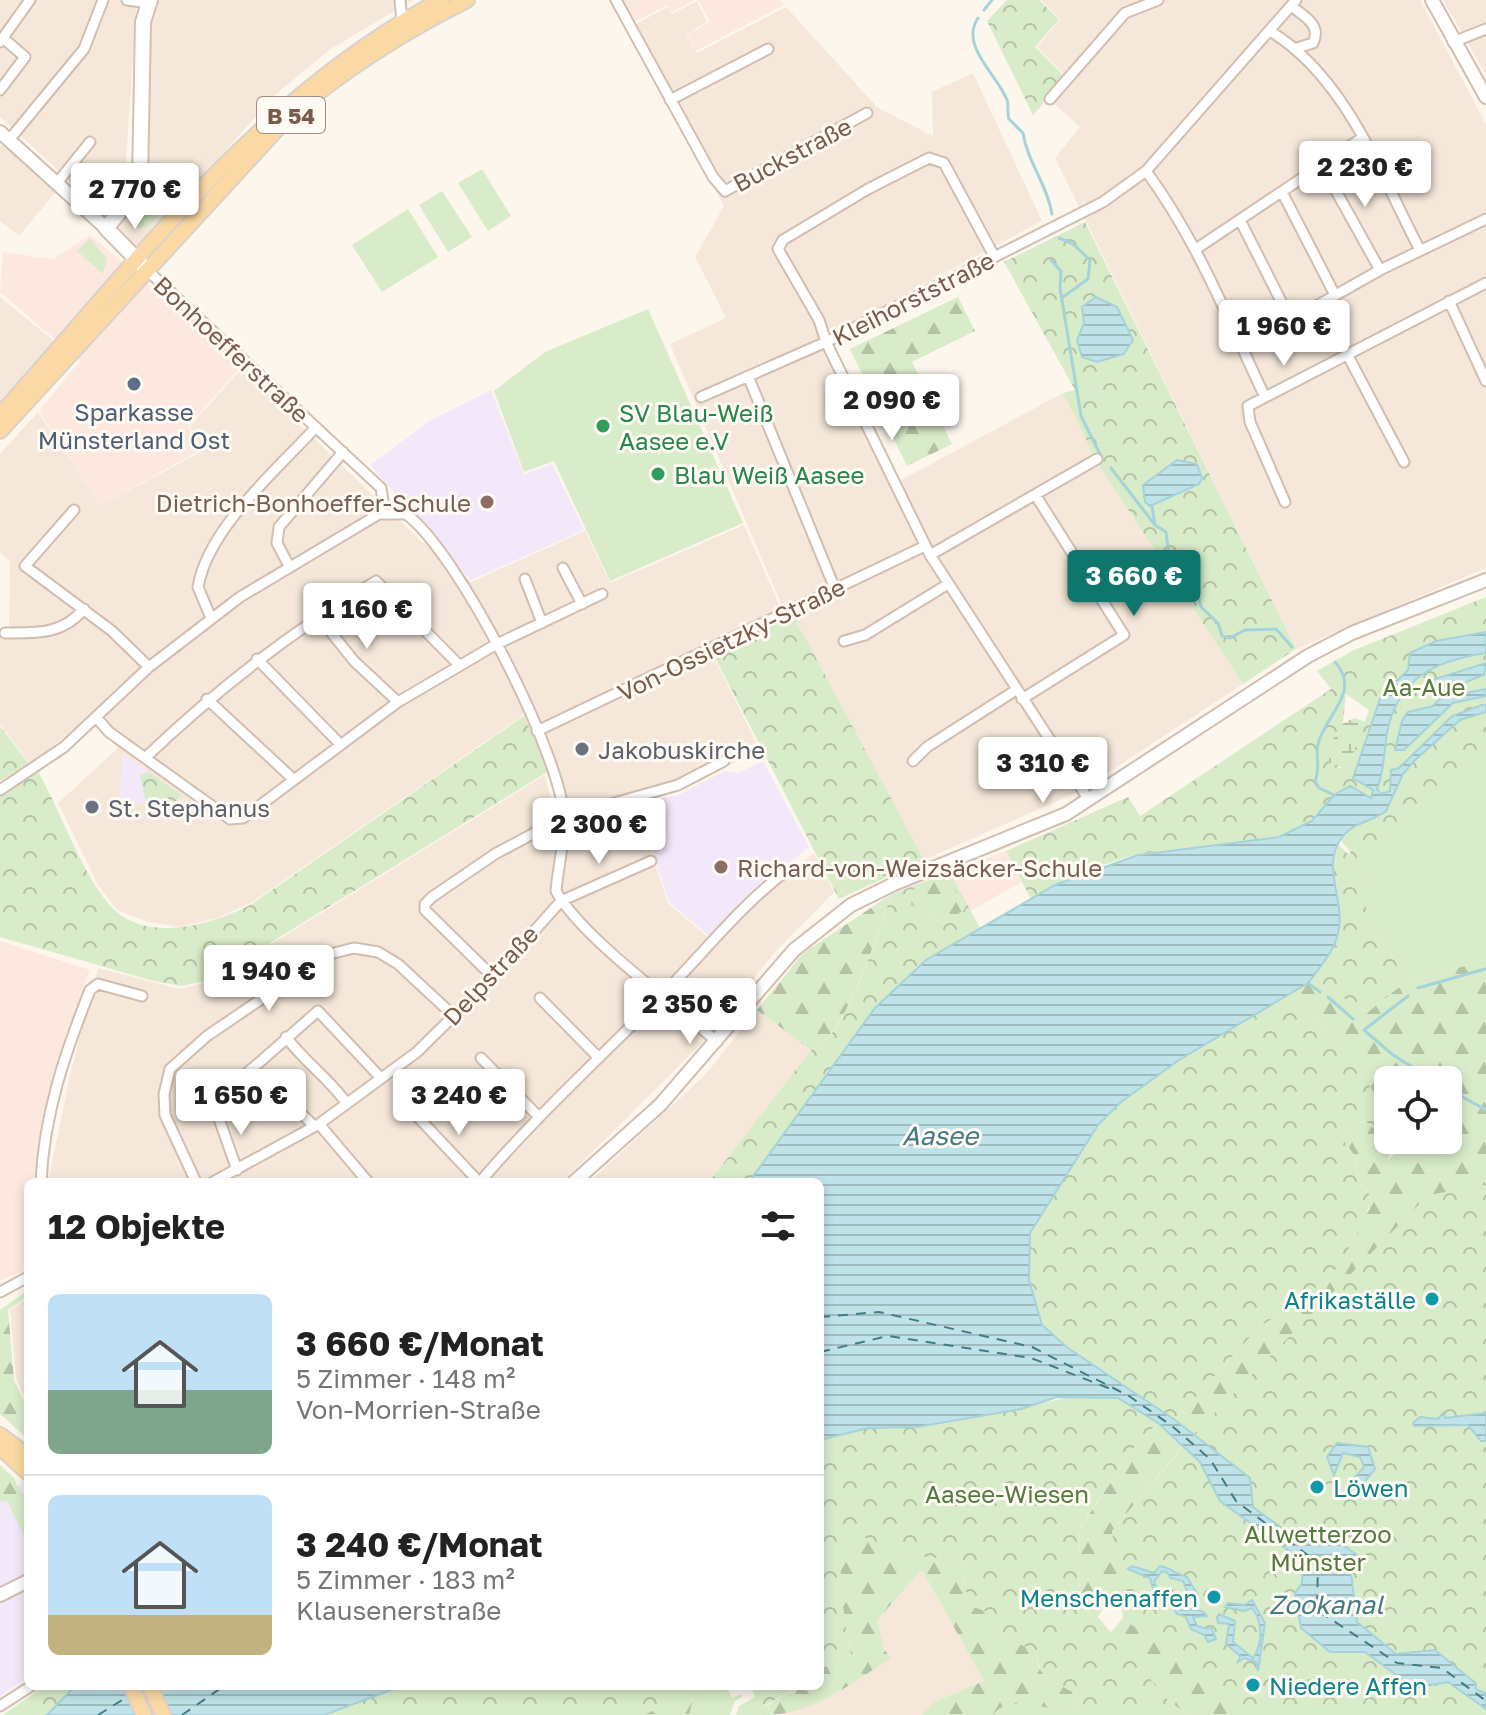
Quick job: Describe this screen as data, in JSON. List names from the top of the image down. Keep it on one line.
{"streets":{"main road":["B 54"],"street":["Buckstraße","Kleihorststraße","Bonhoefferstraße","Von-Ossietzky-Straße","Delpstraße"]},"crossings":[["B 54","Bonhoefferstraße"]],"water":["Aasee","Zookanal"],"parks":["Aa-Aue","Aasee-Wiesen","Allwetterzoo Münster"],"places":["Sparkasse Münsterland Ost","SV Blau-Weiß Aasee e.V","Blau Weiß Aasee","Dietrich-Bonhoeffer-Schule","Jakobuskirche","St. Stephanus","Richard-von-Weizsäcker-Schule","Afrikaställe","Löwen","Menschenaffen","Niedere Affen"],"page":{"price":["2 230 €","2 770 €","1 960 €","2 090 €","3 660 €","1 160 €","3 310 €","2 300 €","1 940 €","2 350 €","1 650 €","3 240 €"],"heading":"12 Objekte","list":[{"name":"3 660 €/Monat","note":"5 Zimmer · 148 m² · Von-Morrien-Straße"},{"name":"3 240 €/Monat","note":"5 Zimmer · 183 m² · Klausenerstraße"}]}}
